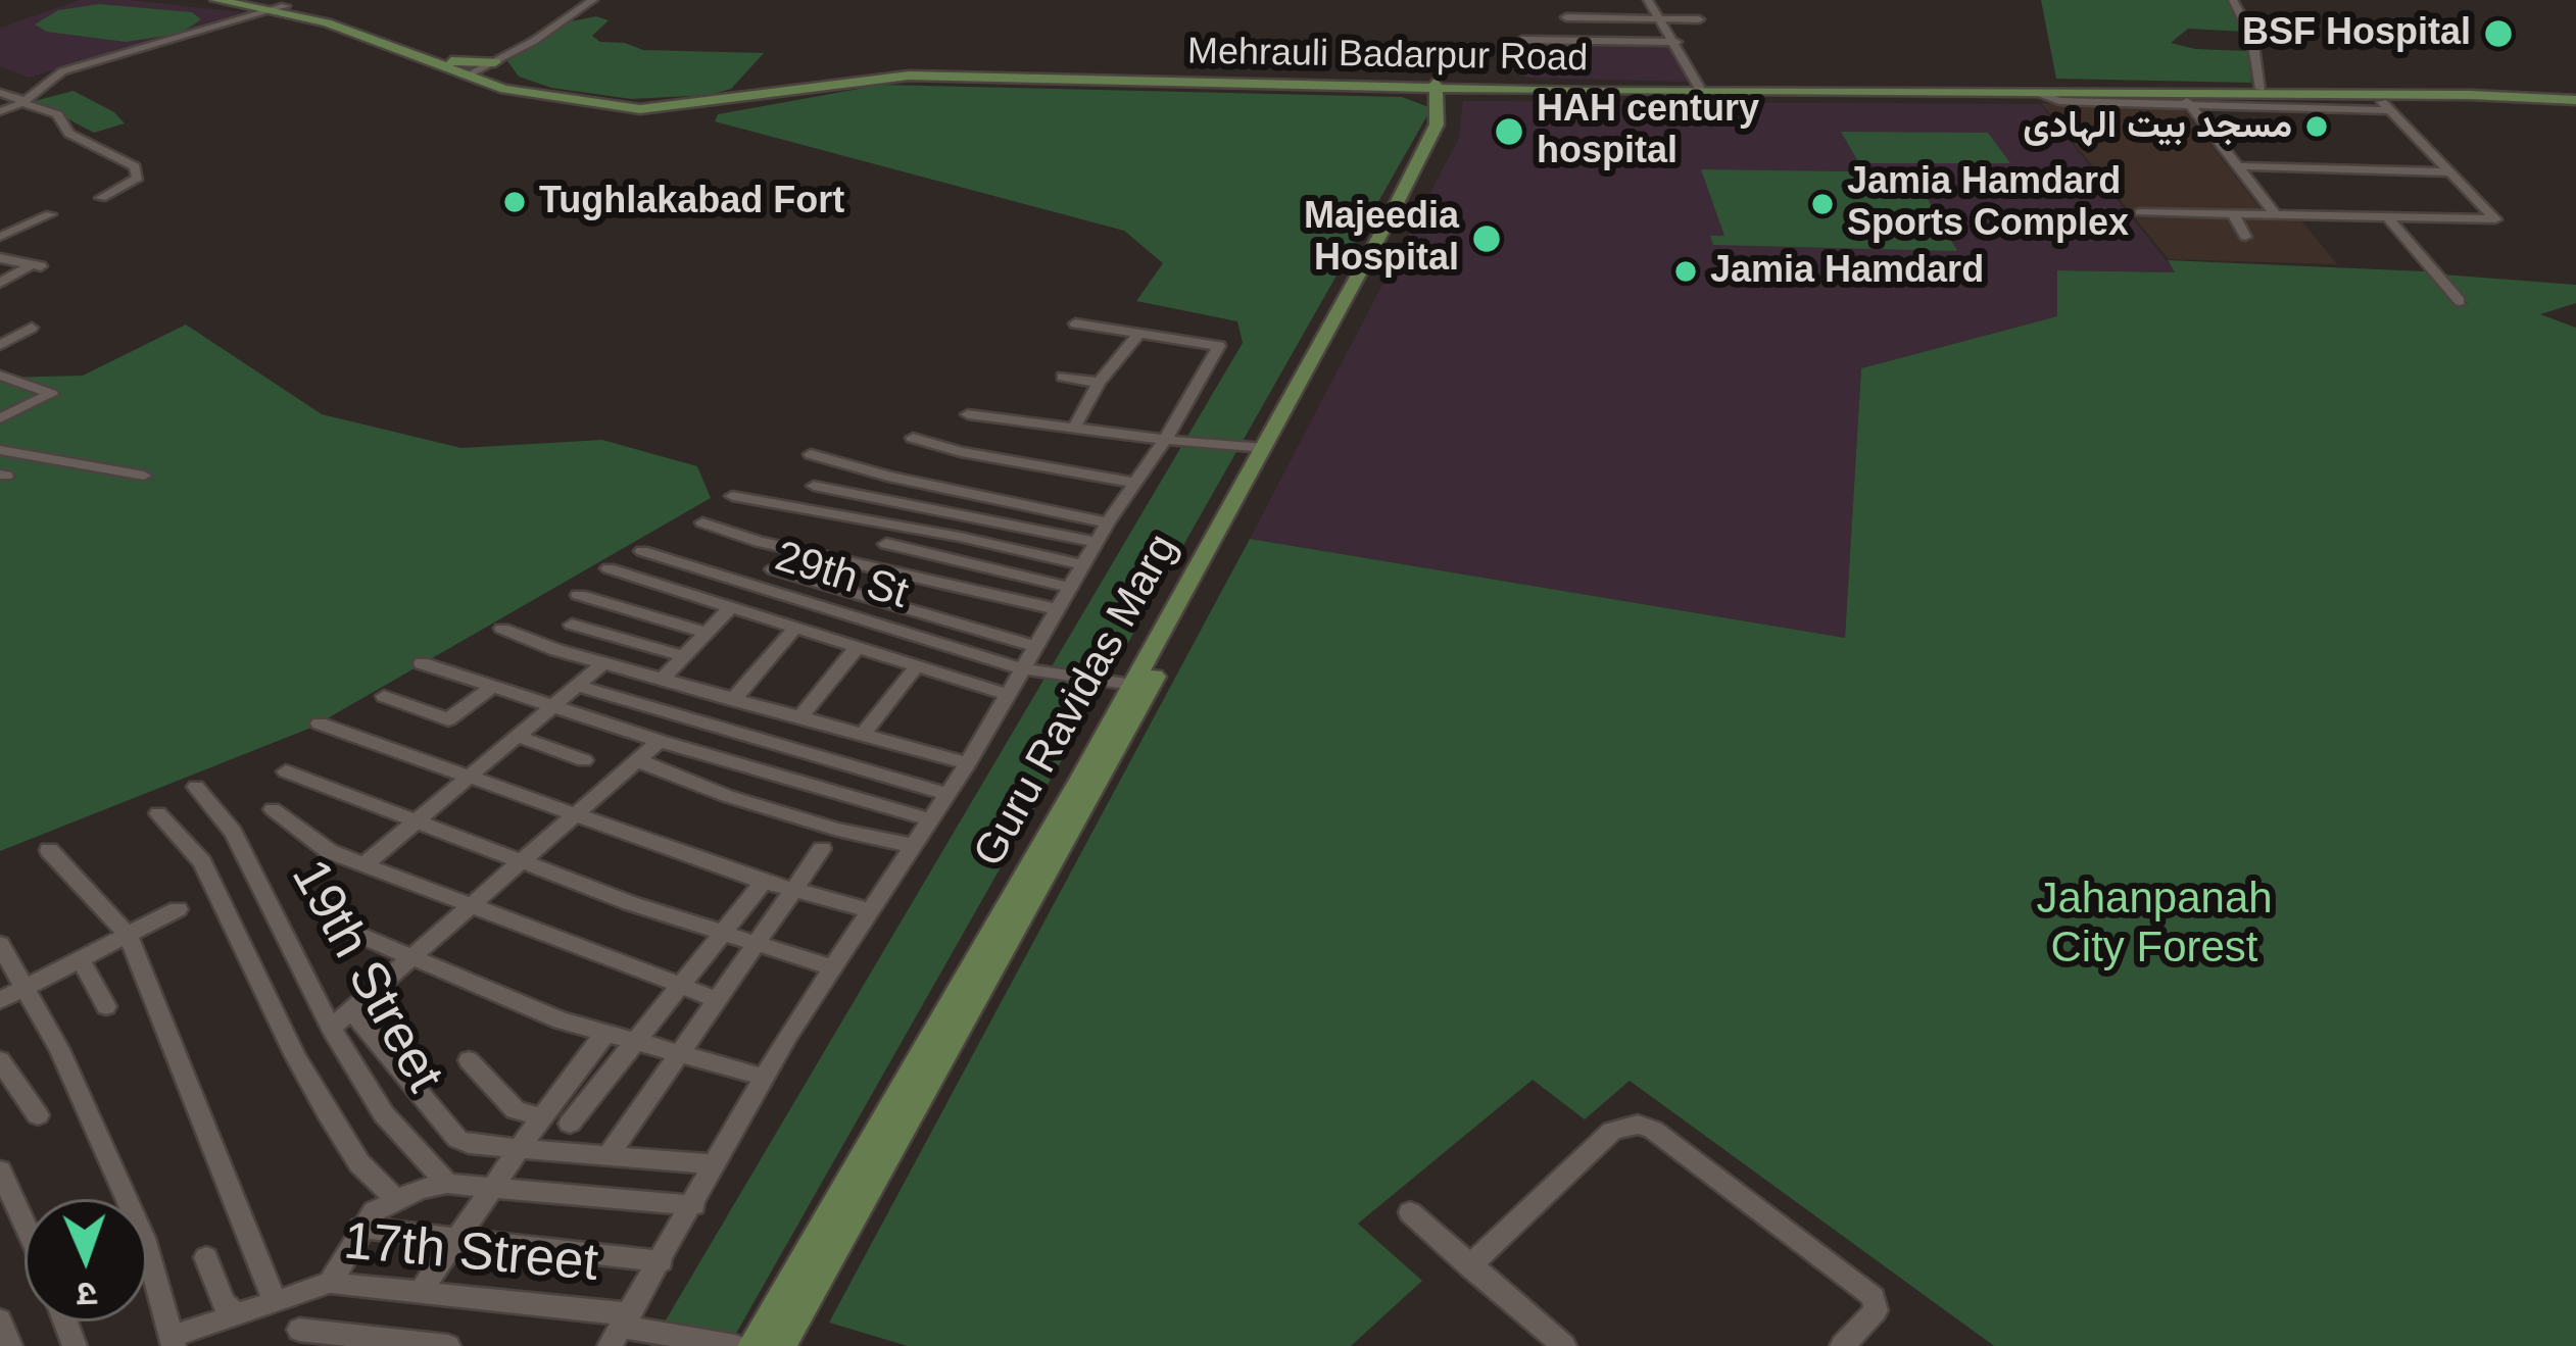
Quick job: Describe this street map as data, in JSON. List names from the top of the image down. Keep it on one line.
{"streets":{"main road":["Mehrauli Badarpur Road","Guru Ravidas Marg"],"street":["29th St","19th Street","17th Street"]},"crossings":[["Mehrauli Badarpur Road","Guru Ravidas Marg"],["29th St","Guru Ravidas Marg"]],"parks":["Jahanpanah City Forest"],"places":["BSF Hospital","مسجد بیت الہادی","HAH century hospital","Tughlakabad Fort","Jamia Hamdard Sports Complex","Majeedia Hospital","Jamia Hamdard"],"north":"bottom"}
